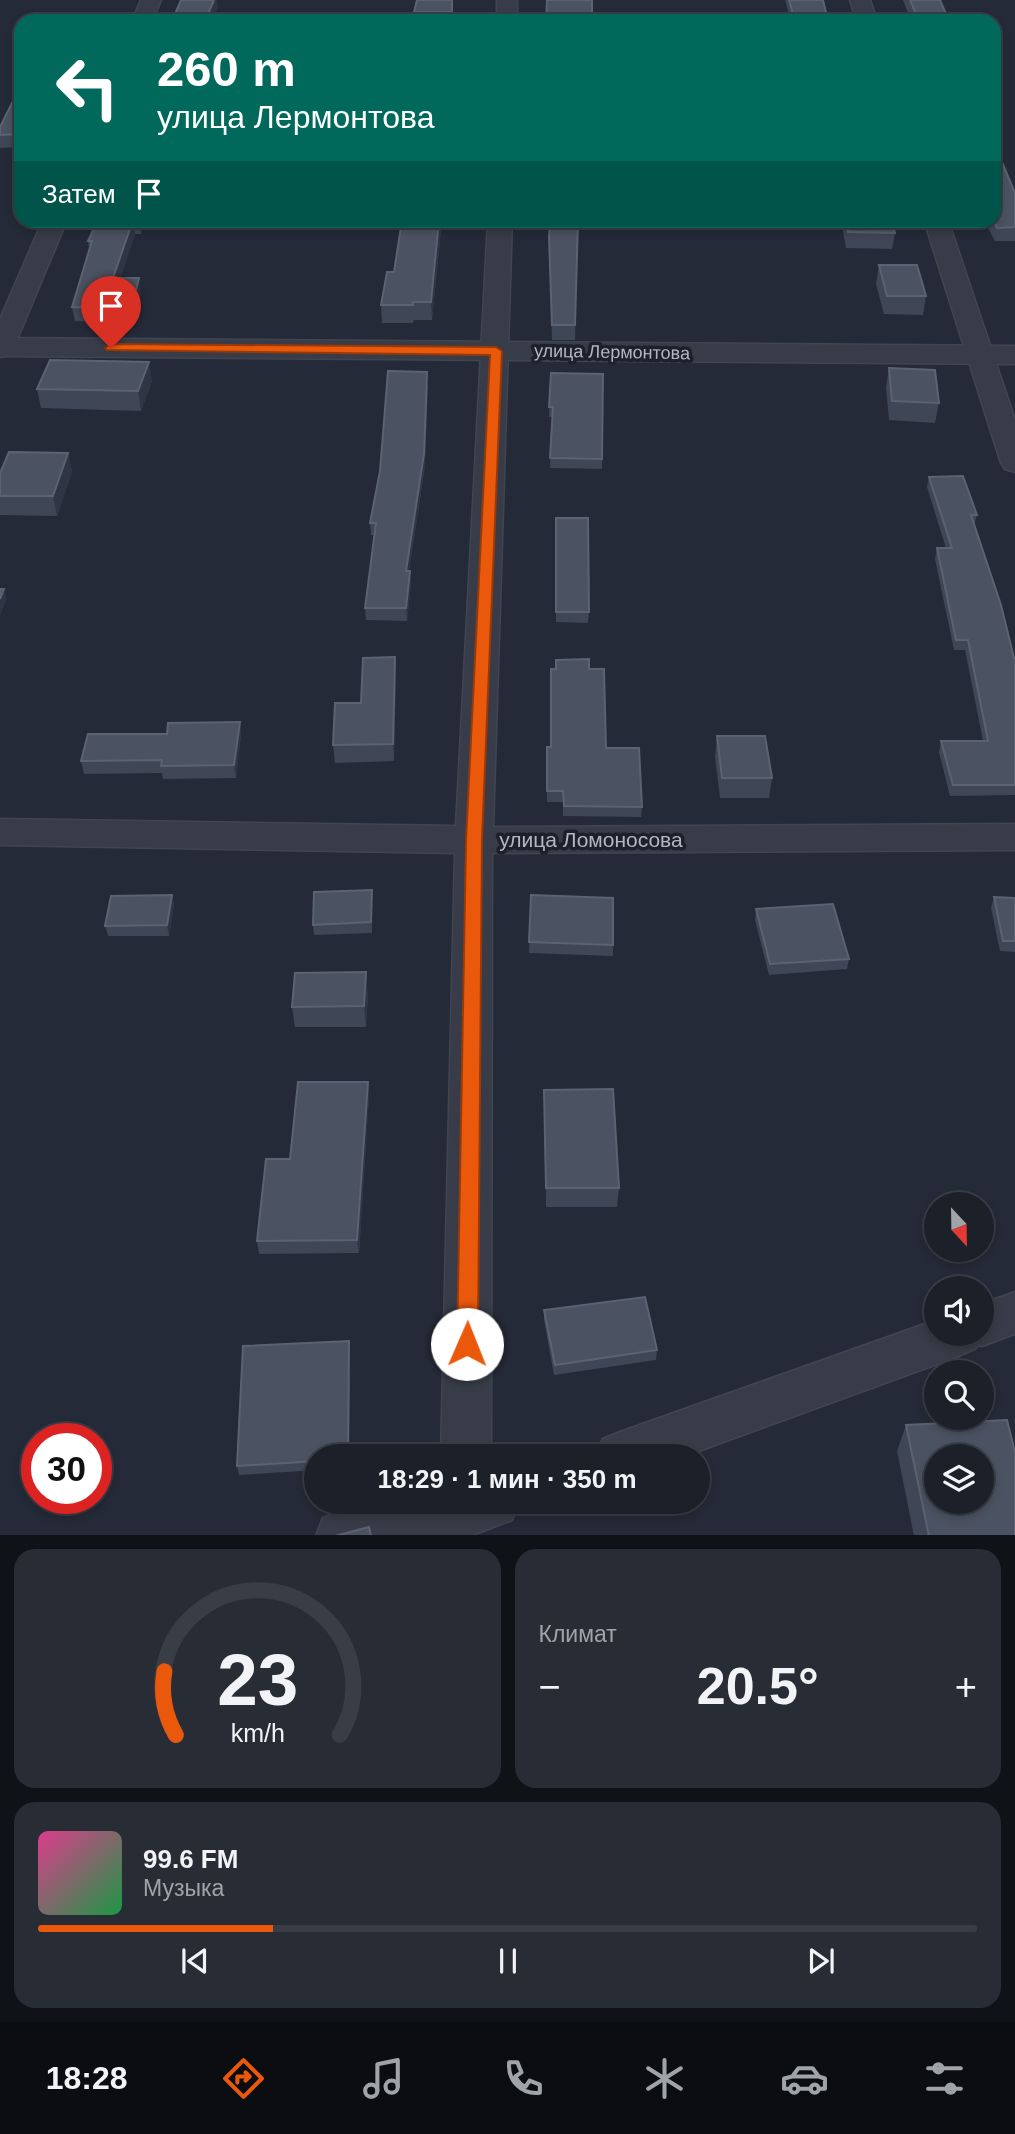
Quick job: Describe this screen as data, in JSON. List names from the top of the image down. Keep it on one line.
{"streets":{"street":["улица Лермонтова","улица Ломоносова"]},"north":"bottom","page":{"turn":["260 m","улица Лермонтова"],"then":"Затем","limit":"30","trip":"18:29 · 1 мин · 350 m","tile":"Климат","heat":["−","20.5°","+"],"song":["99.6 FM","Музыка"],"tabs":"18:28","gauge":["23","km/h"]}}
